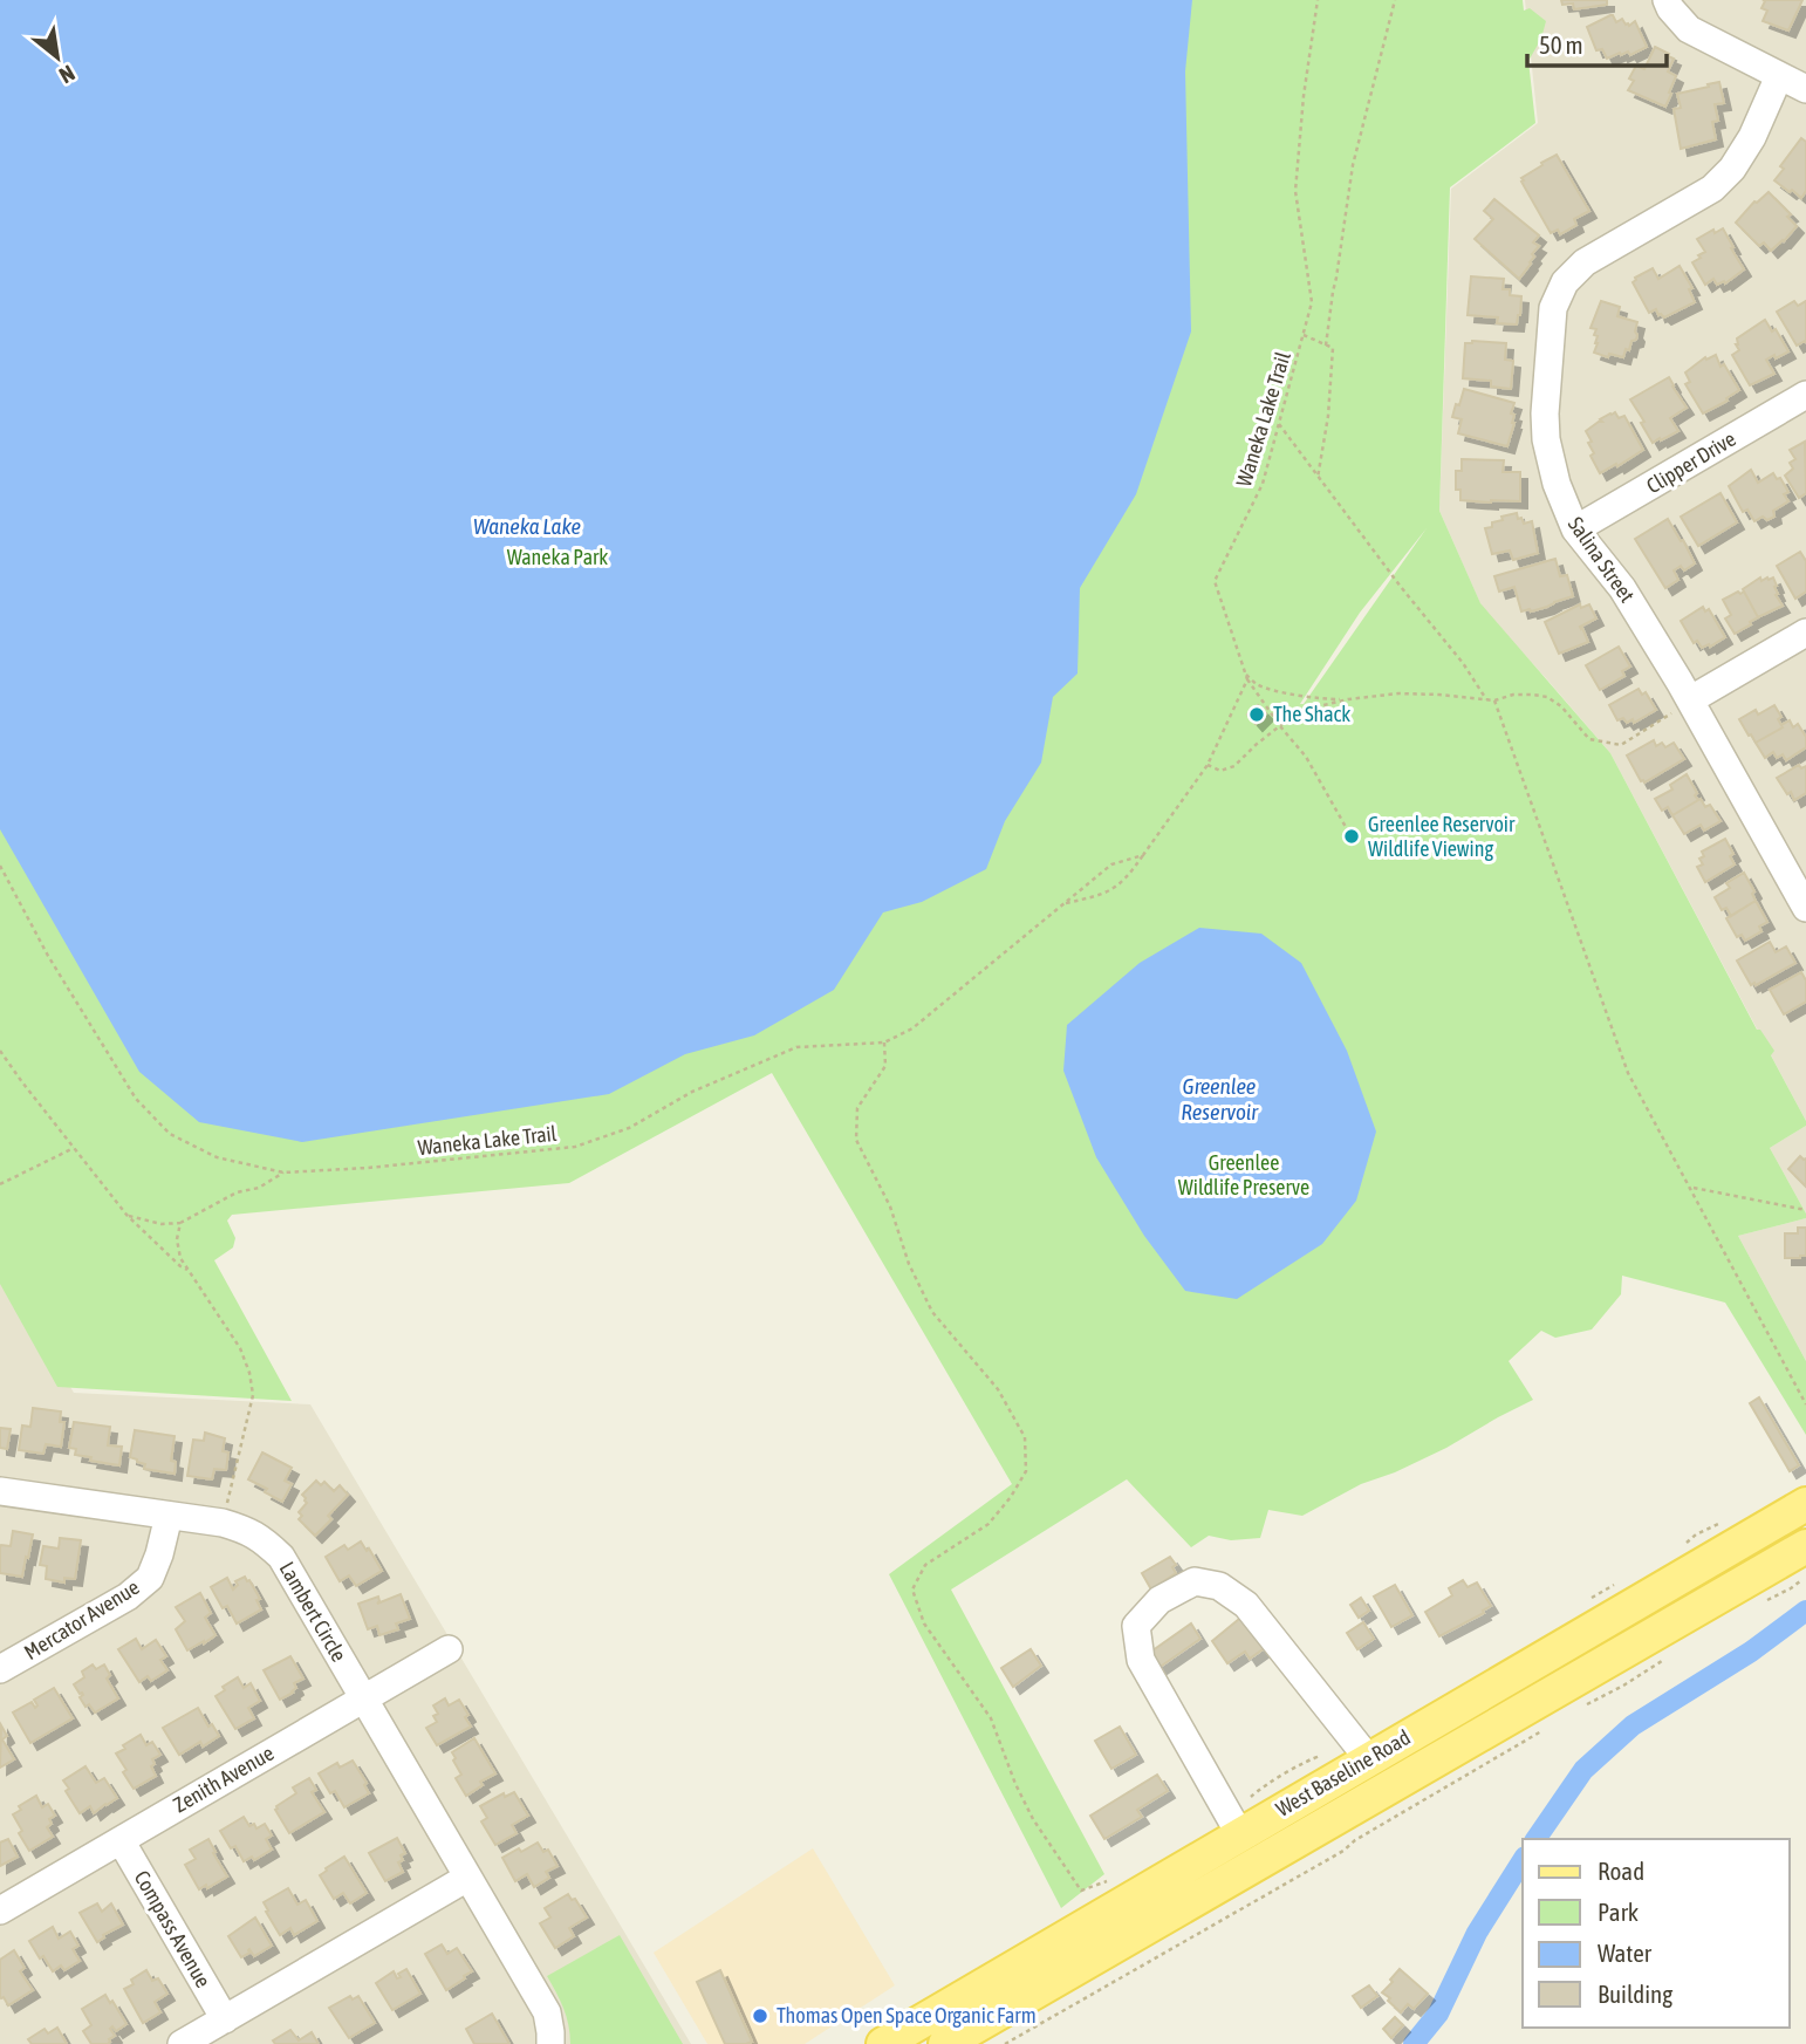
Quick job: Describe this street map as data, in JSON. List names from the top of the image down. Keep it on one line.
{"streets":{"main road":["West Baseline Road"],"street":["Clipper Drive","Salina Street","Lambert Circle","Mercator Avenue","Zenith Avenue","Compass Avenue"],"path":["Waneka Lake Trail"]},"crossings":[["Clipper Drive","Salina Street"],["Lambert Circle","Mercator Avenue"],["Lambert Circle","Zenith Avenue"],["Zenith Avenue","Compass Avenue"]],"water":["Waneka Lake","Greenlee Reservoir"],"parks":["Waneka Park","Greenlee Wildlife Preserve"],"places":["The Shack","Greenlee Reservoir Wildlife Viewing","Thomas Open Space Organic Farm"],"legend":["Road","Park","Water","Building"],"scale_bar":"50 m","north":"bottom right"}
